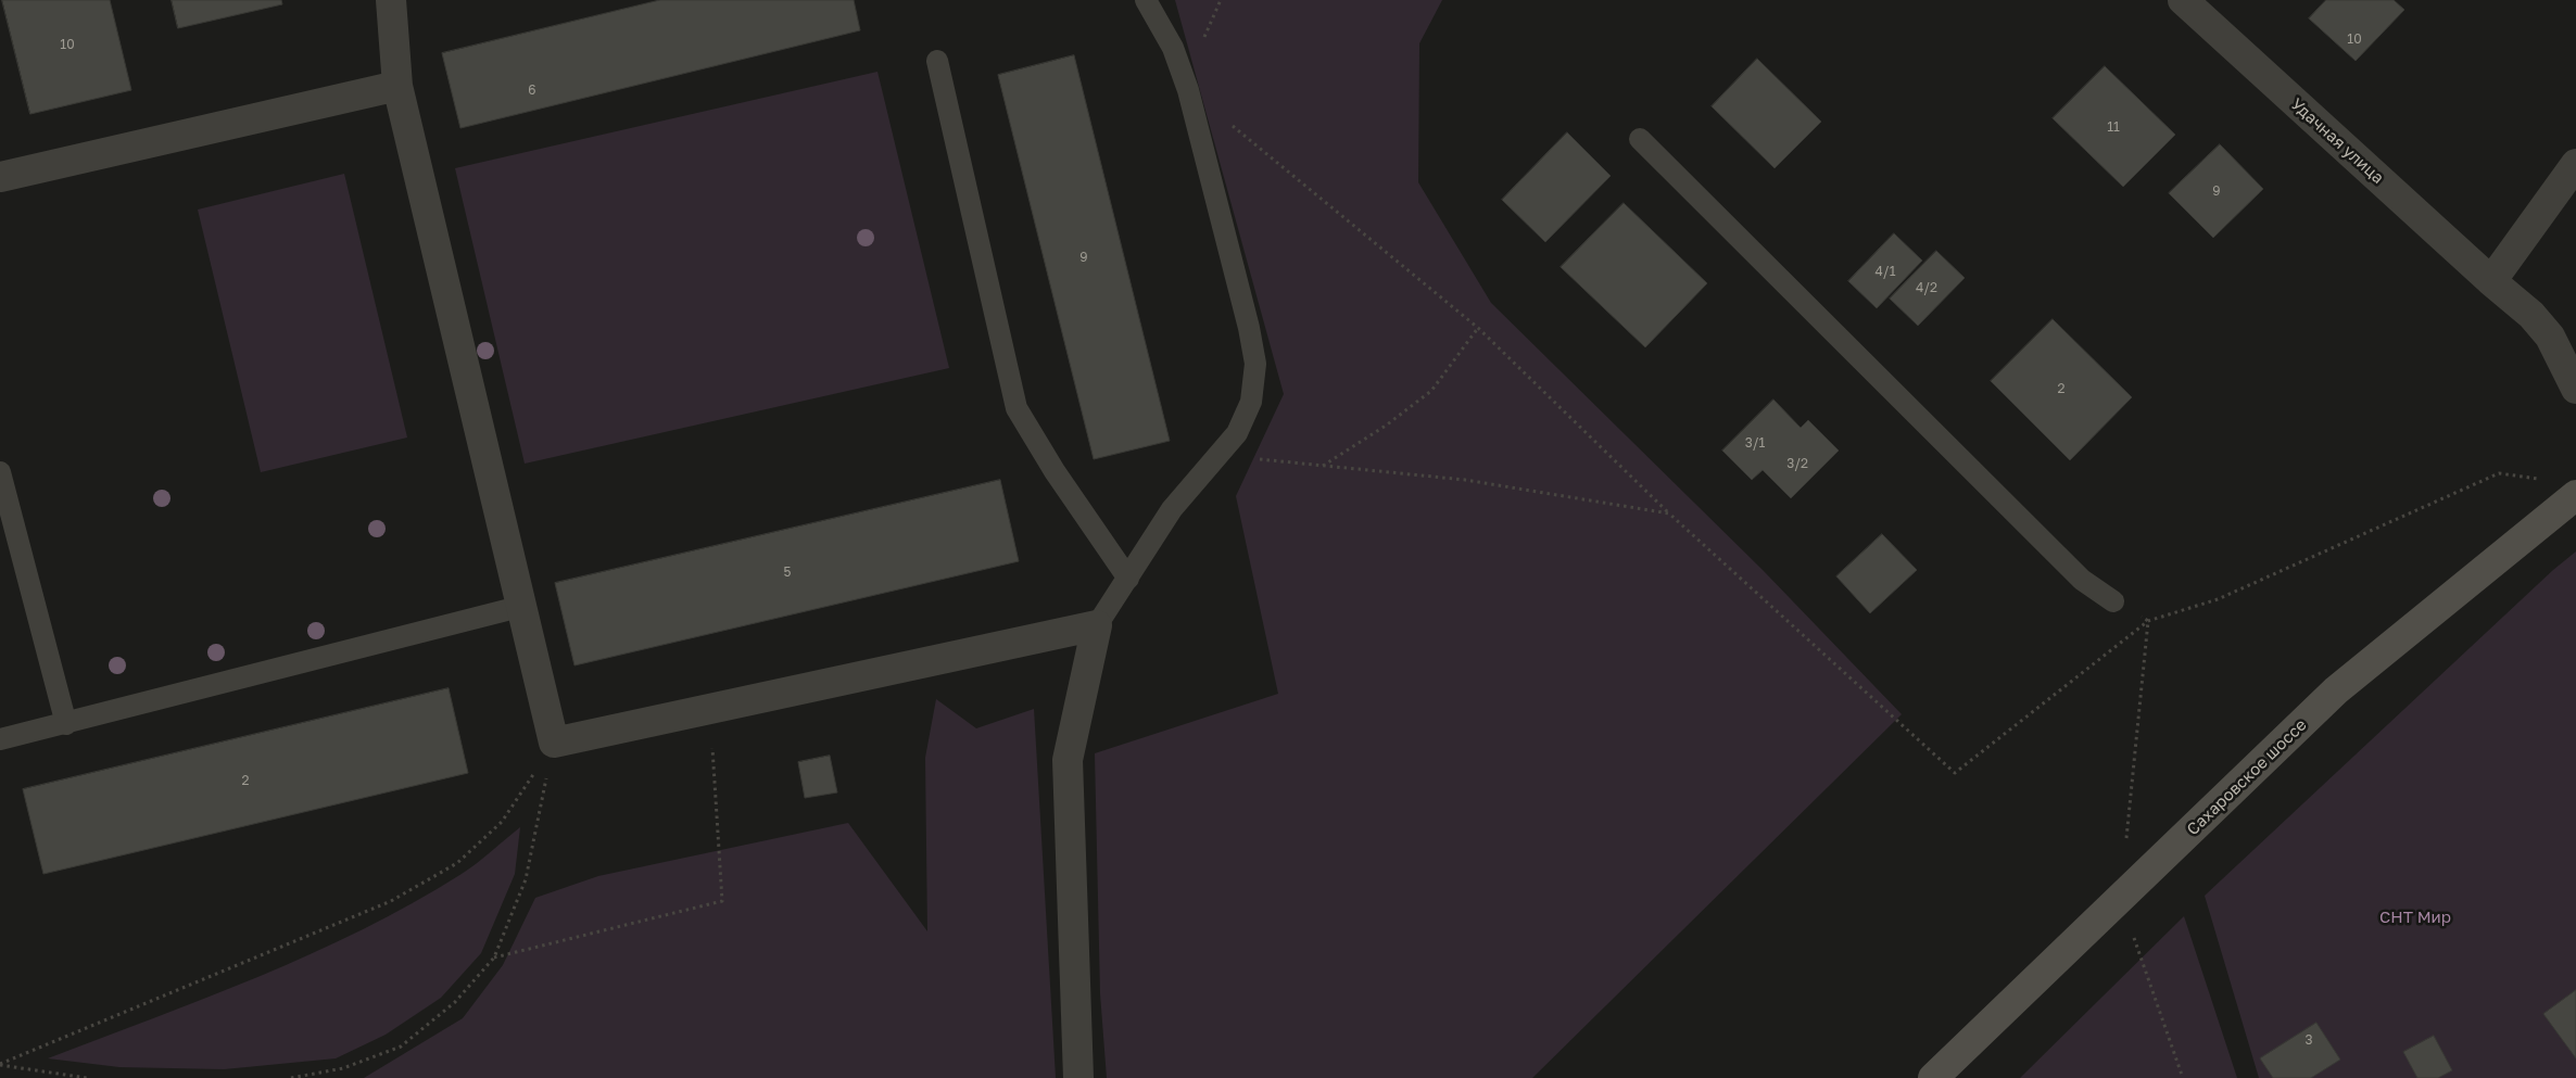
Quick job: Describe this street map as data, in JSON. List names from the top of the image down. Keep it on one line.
{"streets":{"main road":["Сахаровское шоссе"],"street":["Удачная улица"]},"parks":["СНТ Мир"],"house_numbers":["10","10","6","11","9","9","4/1","4/2","2","3/1","3/2","5","2","3"]}
